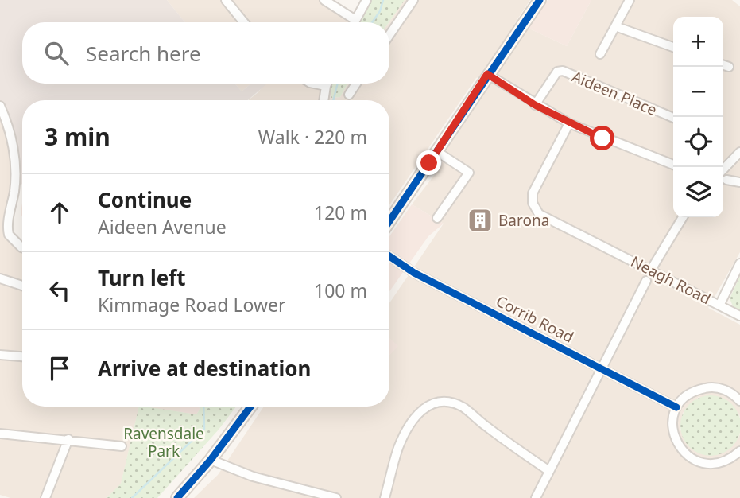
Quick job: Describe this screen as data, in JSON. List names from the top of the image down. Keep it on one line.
{"streets":{"street":["Aideen Place","Neagh Road","Corrib Road"]},"parks":["Ravensdale Park"],"places":{"building":["Barona"]},"page":{"map_buttons":["+","−"],"search":"Search here","heading":["3 min","Walk · 220 m"],"list":[["Continue","Aideen Avenue","120 m"],["Turn left","Kimmage Road Lower","100 m"],"Arrive at destination"]}}
